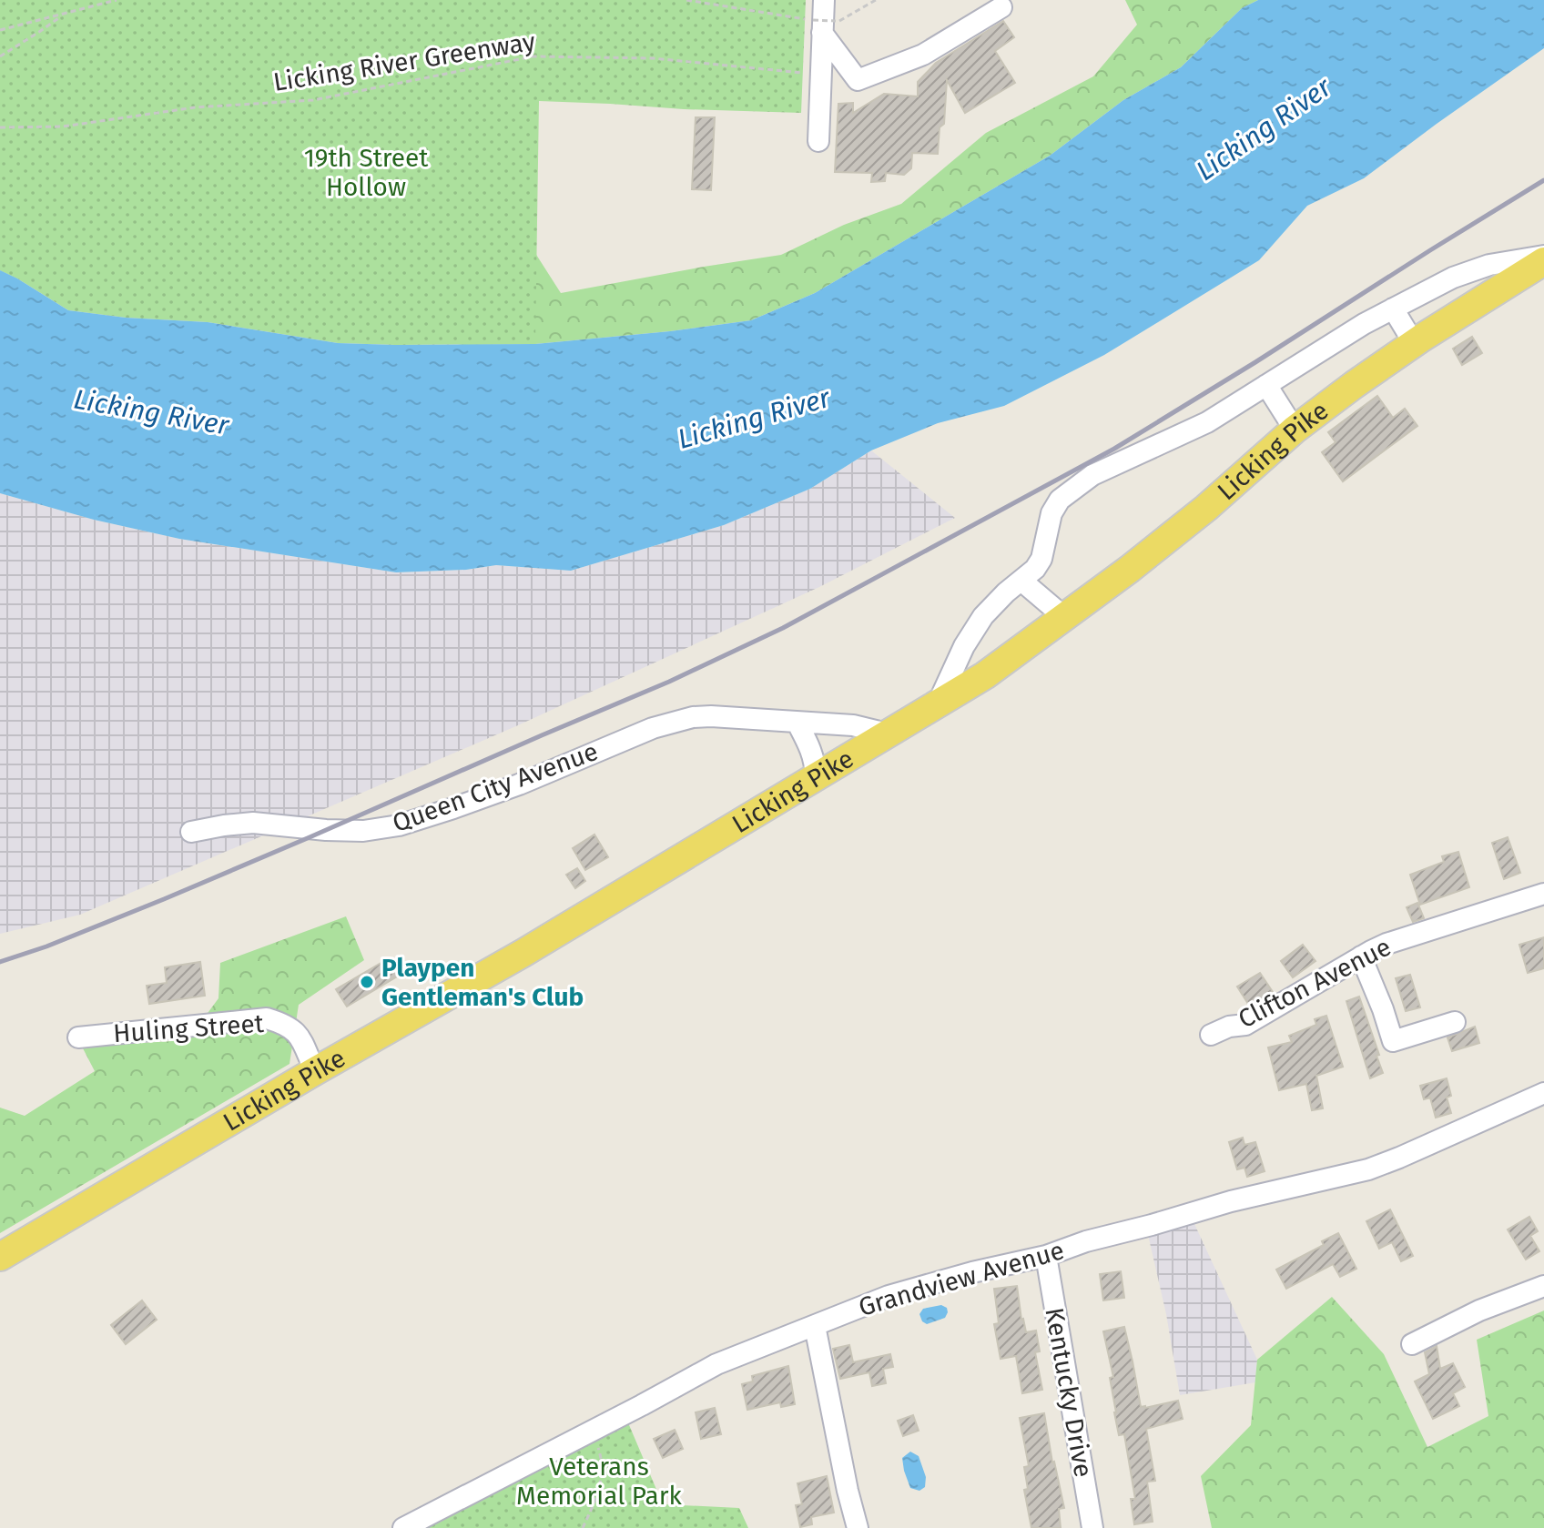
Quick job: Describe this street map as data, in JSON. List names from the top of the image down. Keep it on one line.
{"streets":{"main road":["Licking Pike"],"street":["Queen City Avenue","Clifton Avenue","Huling Street","Grandview Avenue","Kentucky Drive"],"path":["Licking River Greenway"]},"crossings":[["Licking Pike","Queen City Avenue"],["Licking Pike","Huling Street"],["Grandview Avenue","Kentucky Drive"]],"water":["Licking River"],"parks":["19th Street Hollow","Veterans Memorial Park"],"places":["Playpen Gentleman's Club"]}
